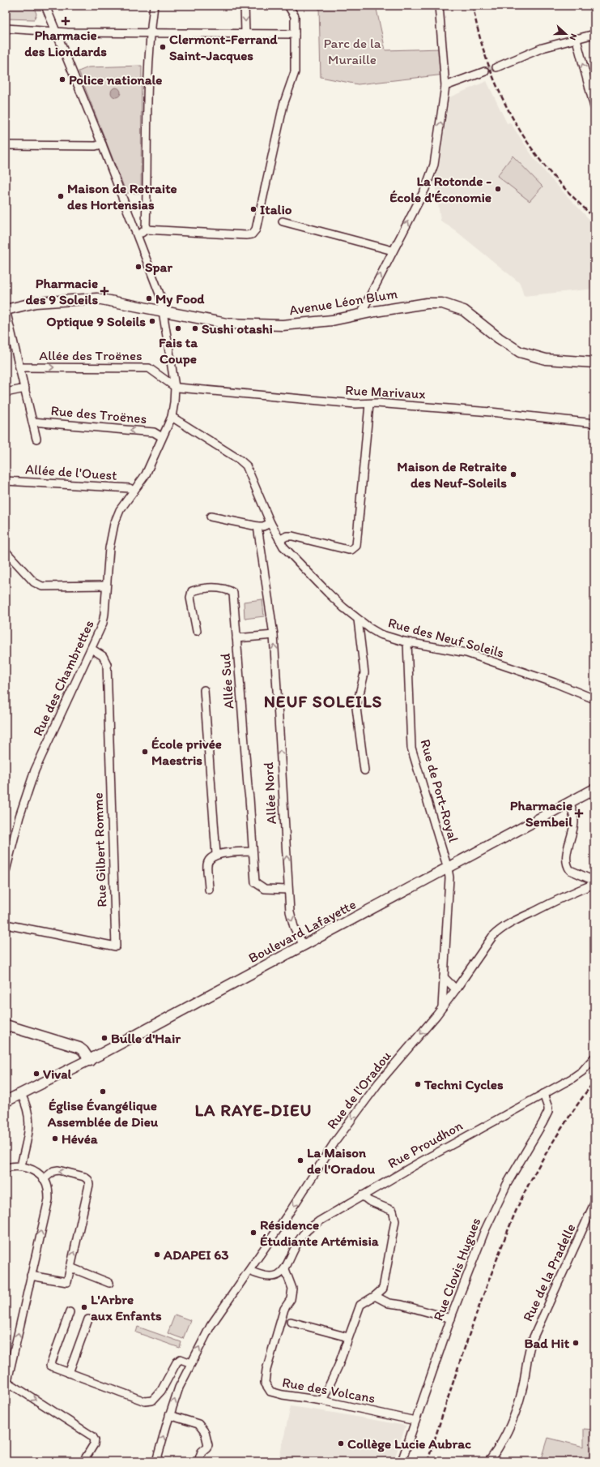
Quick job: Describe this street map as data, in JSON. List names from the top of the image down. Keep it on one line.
{"streets":{"main road":["Avenue Léon Blum","Boulevard Lafayette"],"street":["Allée des Troënes","Rue Marivaux","Rue des Troënes","Allée de l'Ouest","Rue des Neuf Soleils","Rue des Chambrettes","Allée Sud","Rue de Port-Royal","Allée Nord","Rue Gilbert Romme","Rue de l'Oradou","Rue Proudhon","Rue Clovis Hugues","Rue de la Pradelle","Rue des Volcans"]},"crossings":[["Avenue Léon Blum","Rue des Chambrettes"],["Allée des Troënes","Rue Marivaux"],["Allée des Troënes","Rue des Chambrettes"],["Rue Marivaux","Rue des Chambrettes"],["Rue des Troënes","Rue des Chambrettes"],["Allée de l'Ouest","Rue des Chambrettes"],["Rue des Neuf Soleils","Rue des Chambrettes"],["Rue des Neuf Soleils","Rue de Port-Royal"],["Rue des Chambrettes","Rue Gilbert Romme"],["Allée Sud","Allée Nord"],["Rue de Port-Royal","Boulevard Lafayette"],["Rue de Port-Royal","Rue de l'Oradou"],["Allée Nord","Boulevard Lafayette"],["Rue Proudhon","Rue Clovis Hugues"],["Rue Proudhon","Rue des Volcans"],["Rue Clovis Hugues","Rue des Volcans"]],"one_way":["Allée des Troënes","Rue des Troënes"],"districts":["NEUF SOLEILS","LA RAYE-DIEU"],"parks":["Parc de la Muraille"],"places":{"health":["Pharmacie des Liondards","Pharmacie des 9 Soleils","Pharmacie Sembeil"],"other":["Clermont-Ferrand Saint-Jacques","Police nationale","La Rotonde - École d'Économie","Maison de Retraite des Hortensias","Italio","Spar","My Food","Optique 9 Soleils","Fais ta Coupe","Sushi otashi","Maison de Retraite des Neuf-Soleils","École privée Maestris","Bulle d'Hair","Vival","Techni Cycles","Église Évangélique Assemblée de Dieu","Hévéa","La Maison de l'Oradou","Résidence Étudiante Artémisia","ADAPEI 63","L'Arbre aux Enfants","Bad Hit","Collège Lucie Aubrac"]},"north":"right"}
